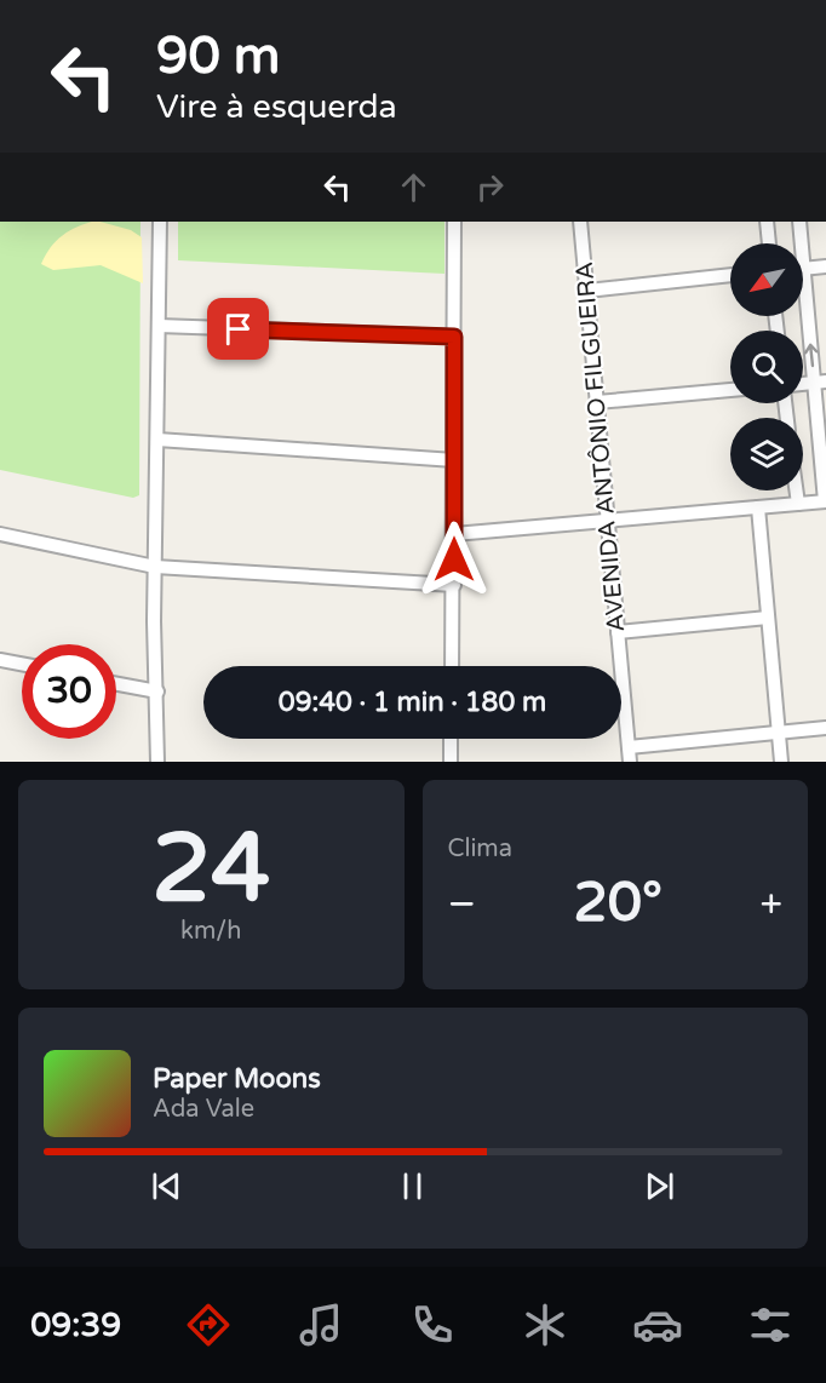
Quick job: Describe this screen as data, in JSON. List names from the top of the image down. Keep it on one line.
{"streets":{"street":["AVENIDA ANTÔNIO FILGUEIRA"]},"north":"bottom left","page":{"turn":["90 m","Vire à esquerda"],"limit":"30","trip":"09:40 · 1 min · 180 m","tile":[["24","km/h"],"Clima"],"heat":["−","20°","+"],"song":["Paper Moons","Ada Vale"],"tabs":"09:39"}}
